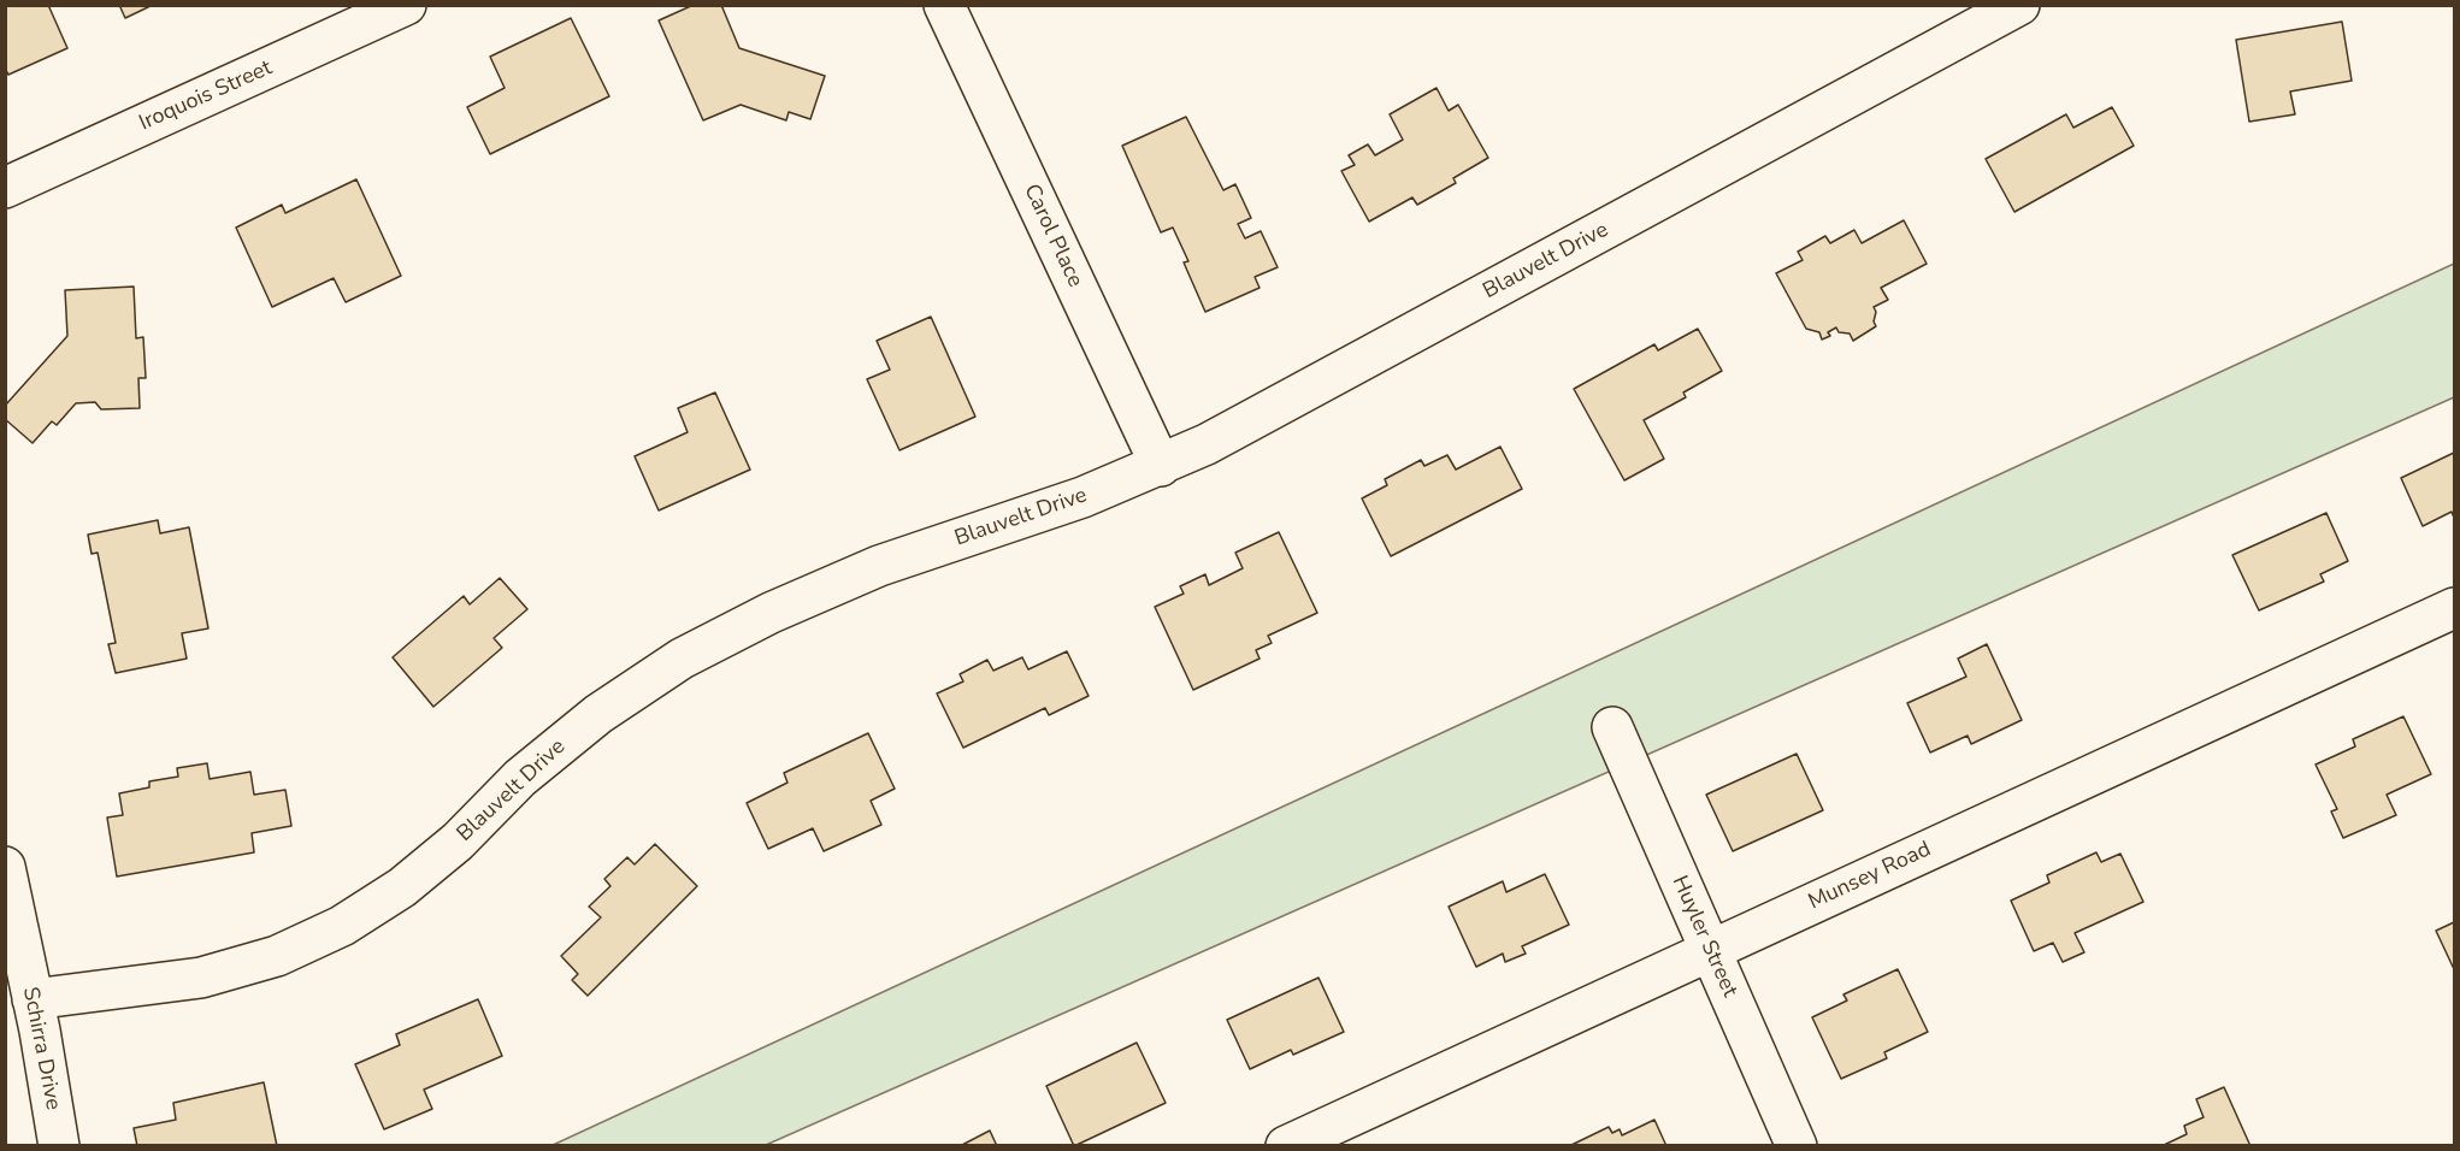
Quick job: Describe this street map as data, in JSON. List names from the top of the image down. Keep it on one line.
{"streets":{"street":["Iroquois Street","Carol Place","Blauvelt Drive","Munsey Road","Huyler Street","Schirra Drive"]},"crossings":[["Carol Place","Blauvelt Drive"],["Blauvelt Drive","Schirra Drive"],["Munsey Road","Huyler Street"]]}
